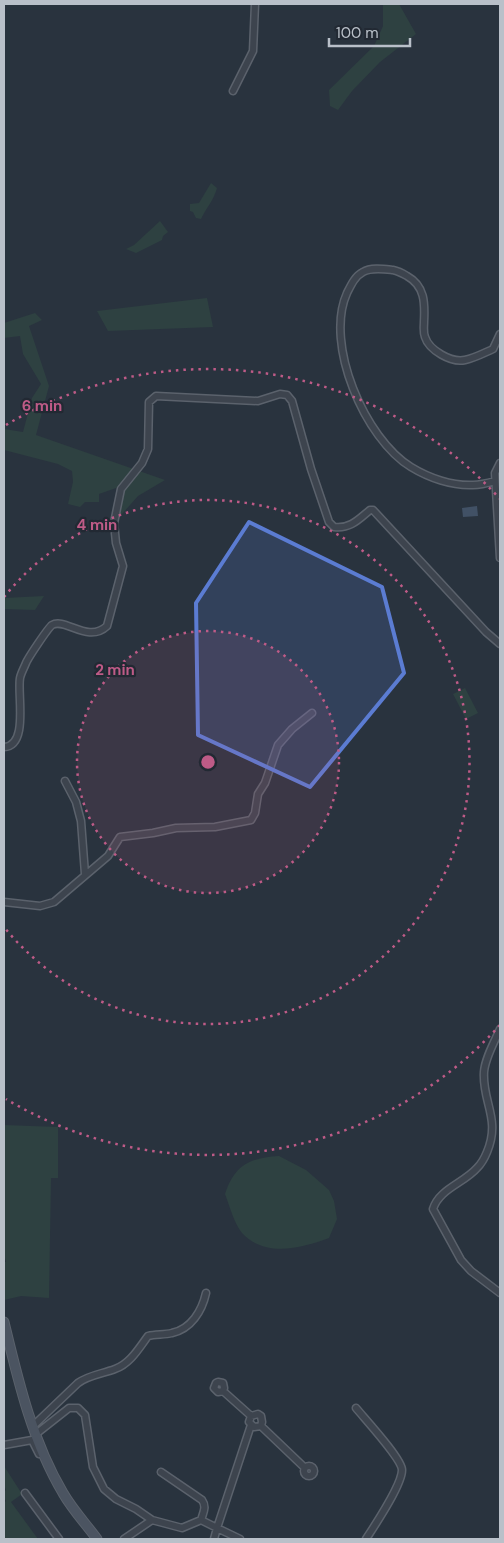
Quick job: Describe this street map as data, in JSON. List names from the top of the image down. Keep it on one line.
{"scale_bar":"100 m","rings":["6 min","4 min","2 min"]}
